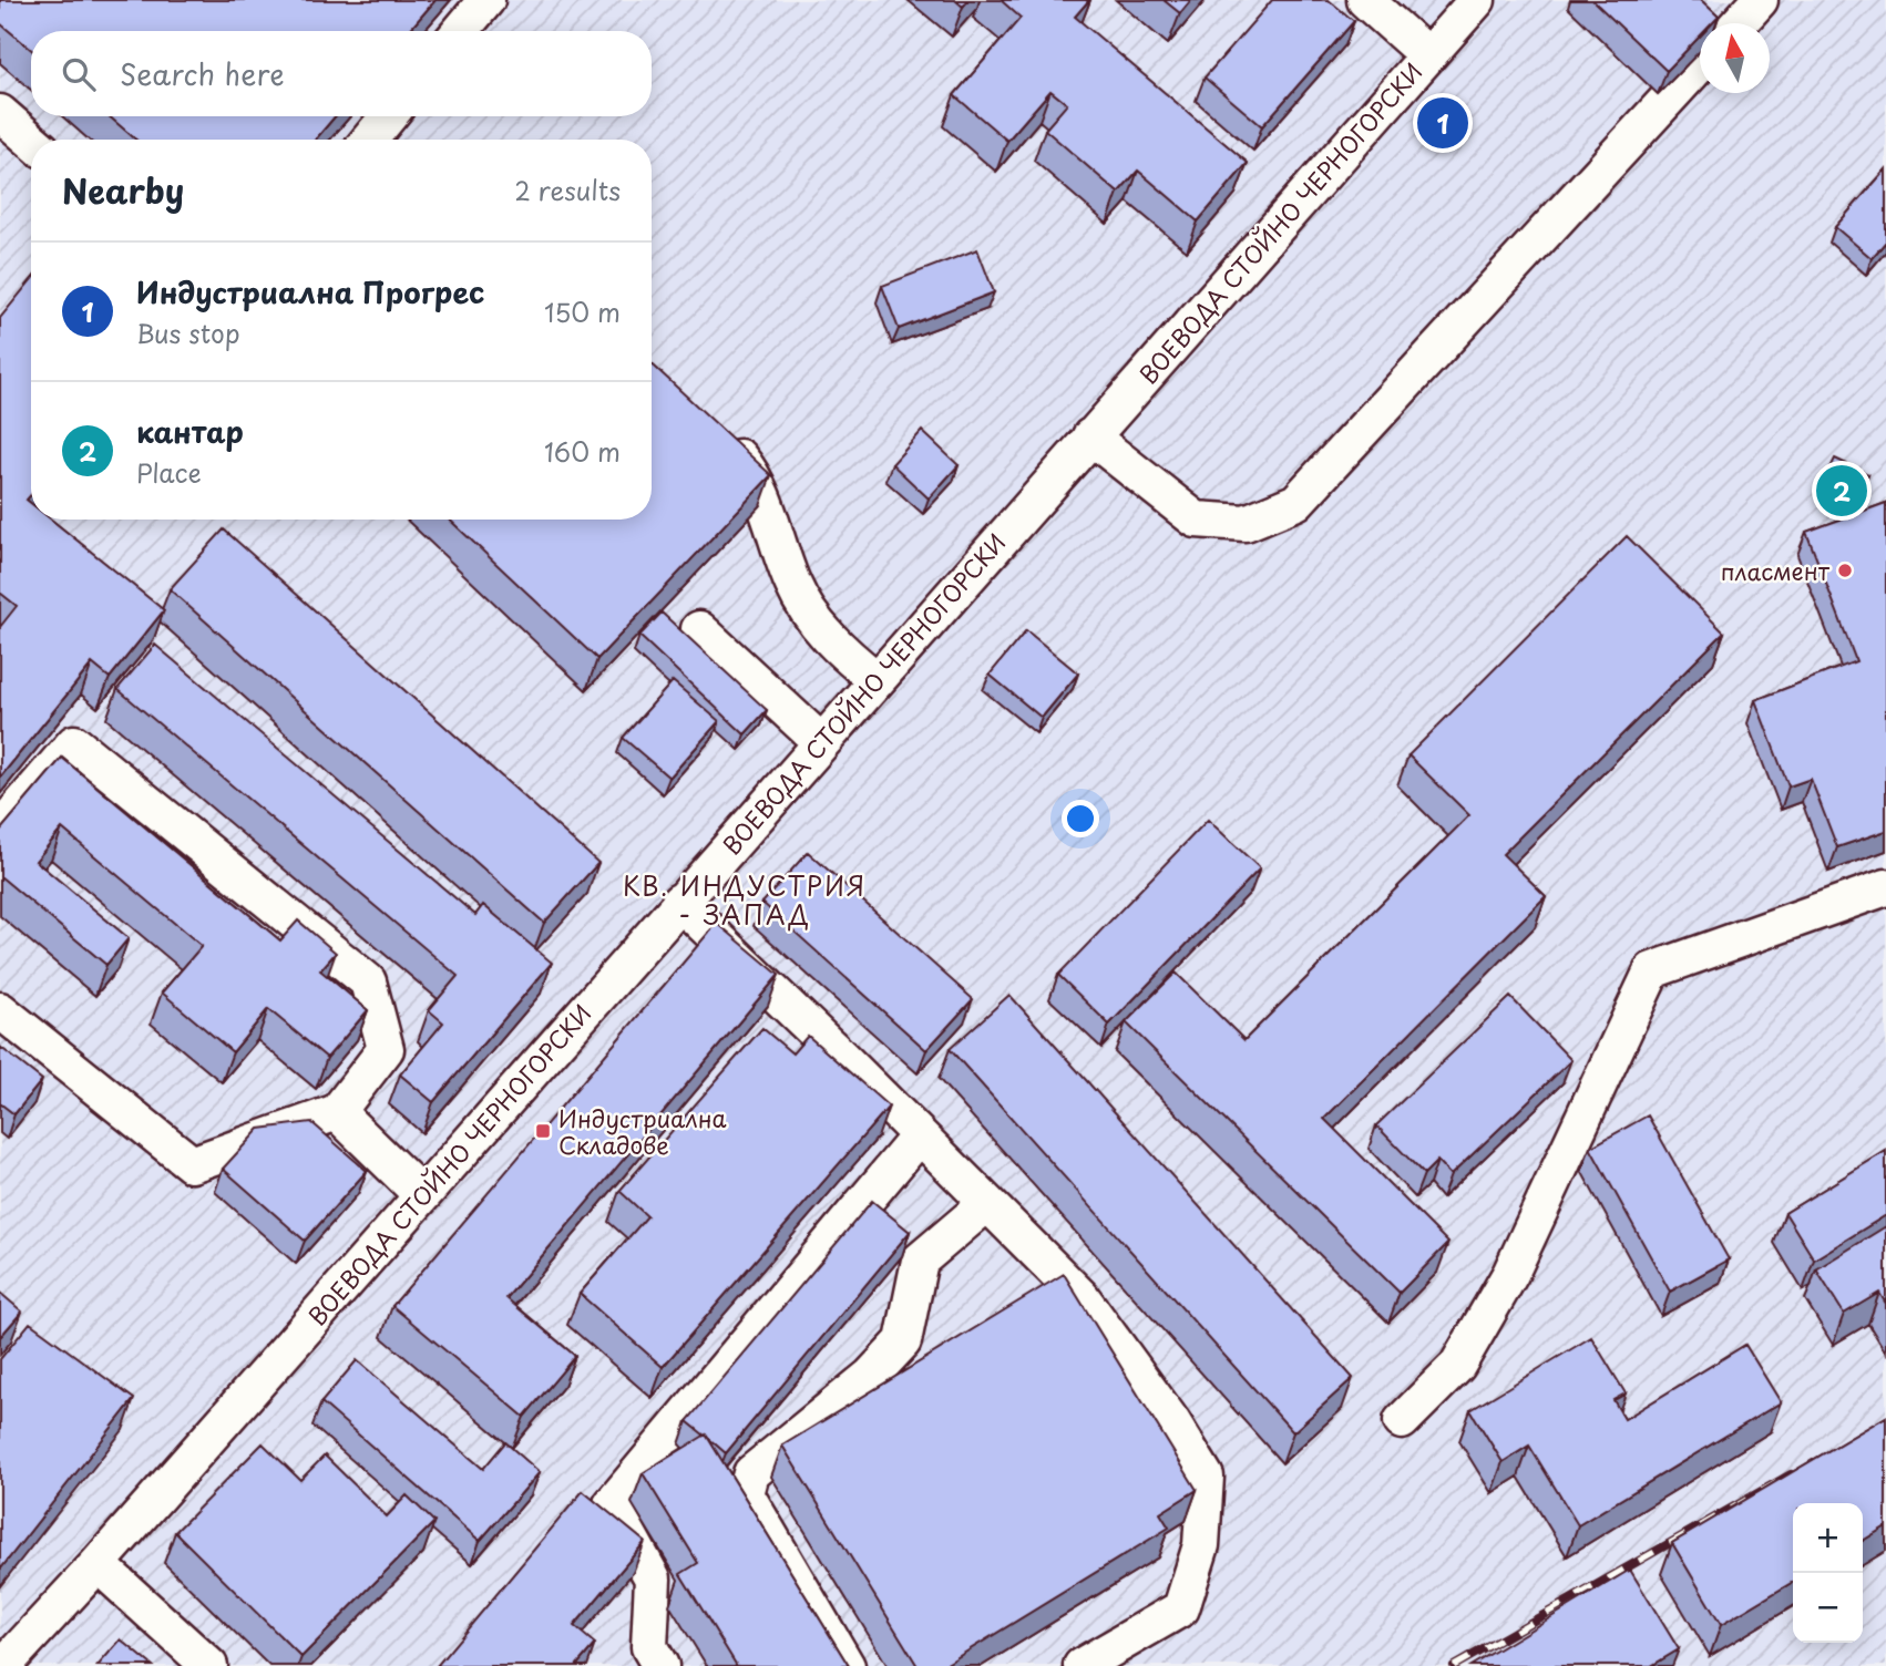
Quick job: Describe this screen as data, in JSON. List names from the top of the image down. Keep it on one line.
{"streets":{"street":["ВОЕВОДА СТОЙНО ЧЕРНОГОРСКИ"]},"districts":["КВ. ИНДУСТРИЯ - ЗАПАД"],"places":{"other":["пласмент"],"transit":["Индустриална Складове"]},"north":"top","page":{"search":"Search here","pins":["1","2"],"heading":["Nearby","2 results"],"list":[{"mark":"1","name":"Индустриална Прогрес","note":"Bus stop","value":"150 m"},{"mark":"2","name":"кантар","note":"Place","value":"160 m"}],"map_buttons":["+","−"]}}
